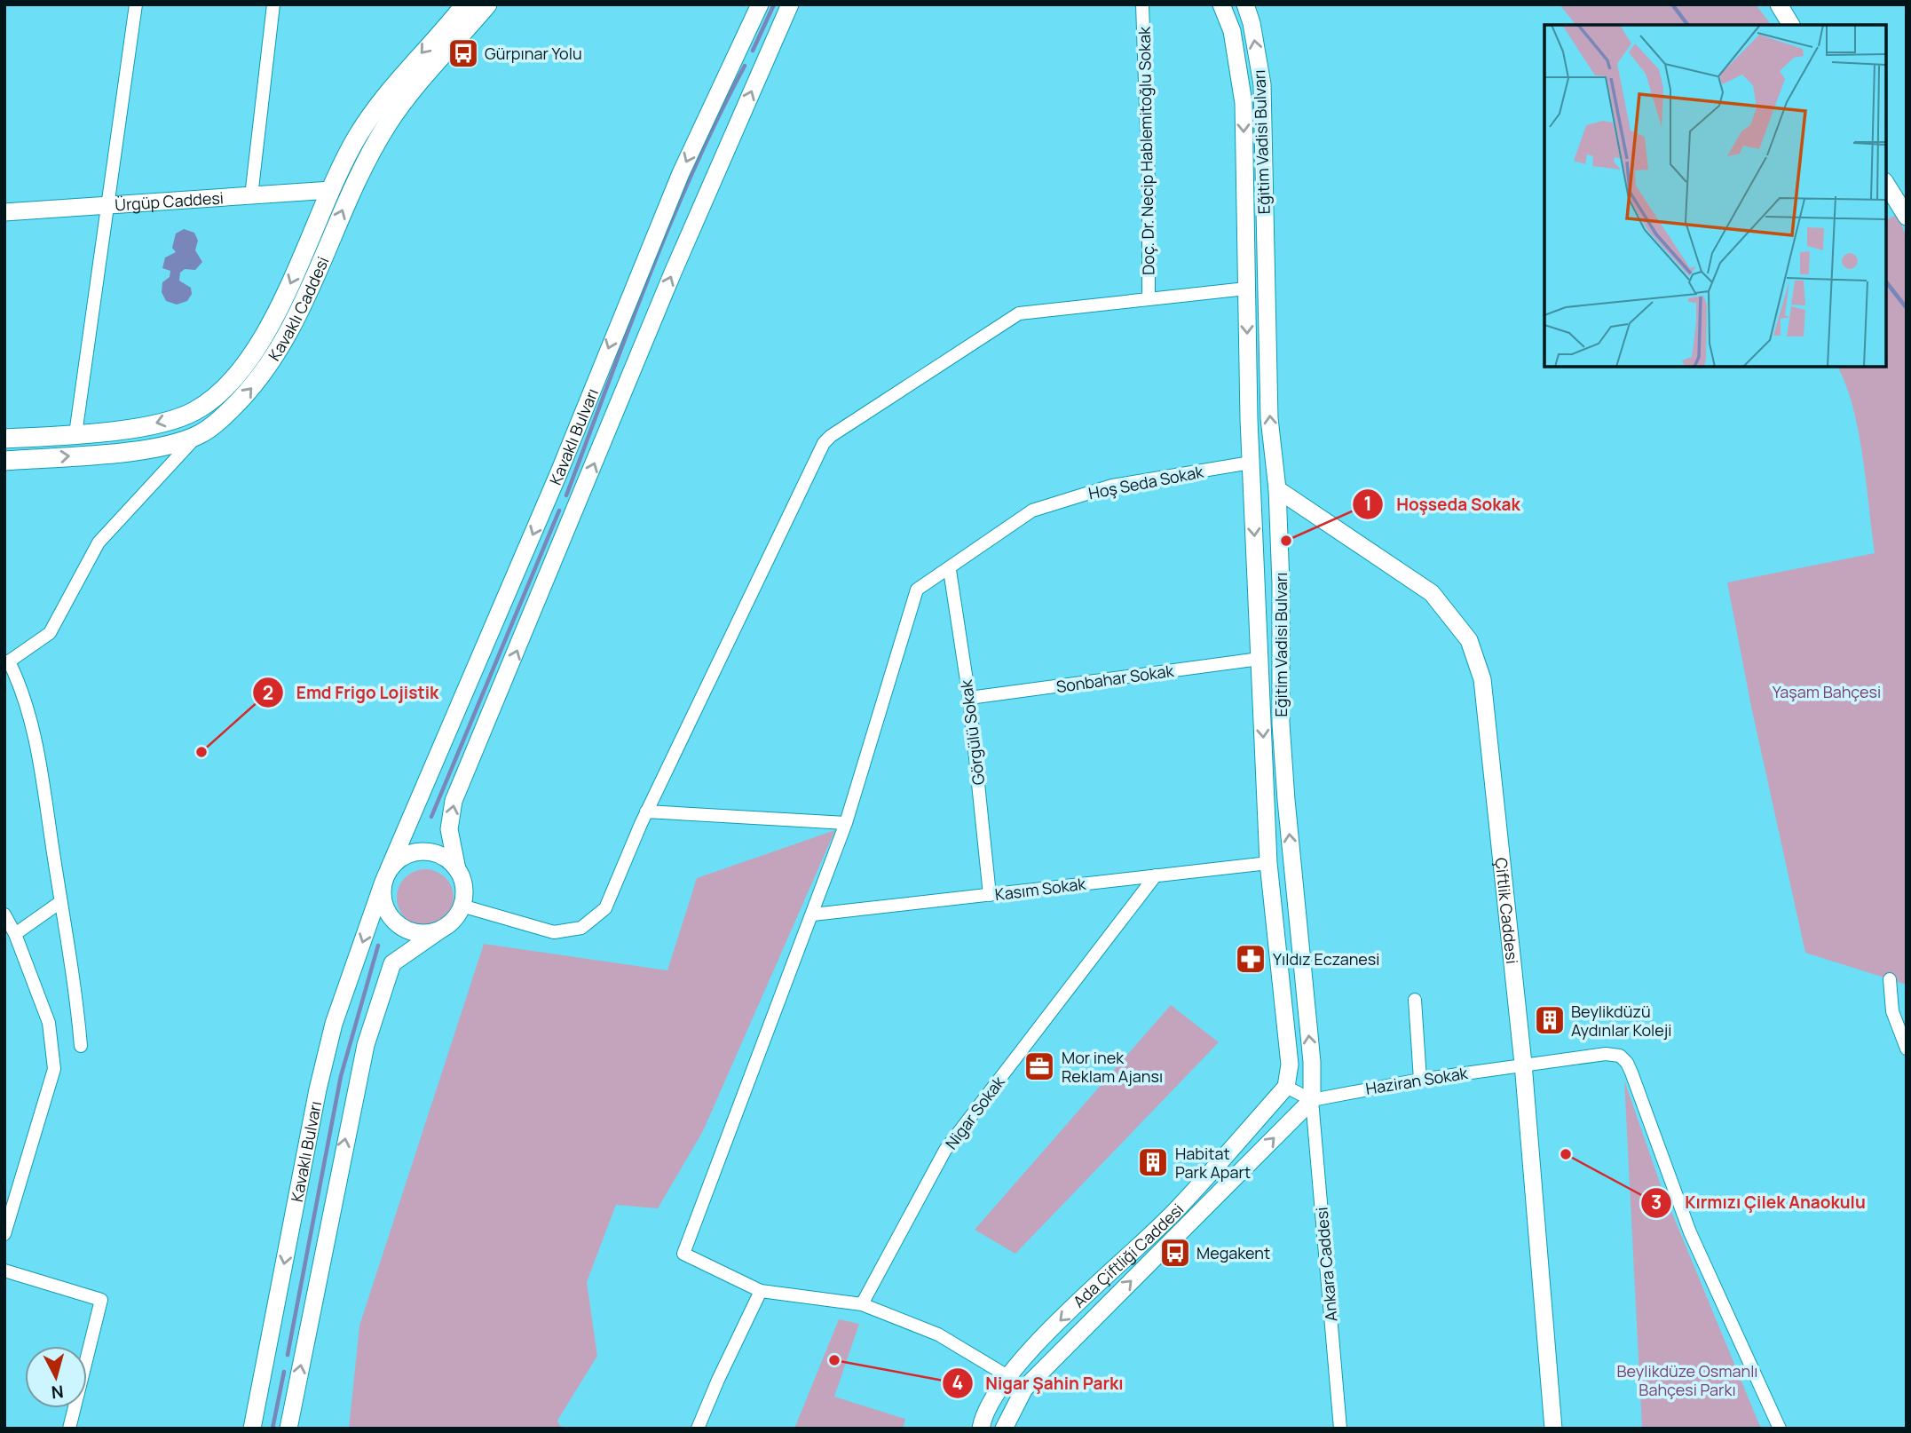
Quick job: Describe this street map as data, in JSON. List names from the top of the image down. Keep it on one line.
{"streets":{"main road":["Eğitim Vadisi Bulvarı","Ürgüp Caddesi","Kavaklı Caddesi","Kavaklı Bulvarı","Çiftlik Caddesi","Ada Çiftliği Caddesi"],"street":["Doç. Dr. Necip Hablemitoğlu Sokak","Hoş Seda Sokak","Sonbahar Sokak","Görgülü Sokak","Kasım Sokak","Haziran Sokak","Nigar Sokak","Ankara Caddesi"]},"crossings":[["Eğitim Vadisi Bulvarı","Hoş Seda Sokak"],["Eğitim Vadisi Bulvarı","Sonbahar Sokak"],["Eğitim Vadisi Bulvarı","Kasım Sokak"],["Eğitim Vadisi Bulvarı","Çiftlik Caddesi"],["Eğitim Vadisi Bulvarı","Haziran Sokak"],["Eğitim Vadisi Bulvarı","Ada Çiftliği Caddesi"],["Eğitim Vadisi Bulvarı","Ankara Caddesi"],["Ürgüp Caddesi","Kavaklı Caddesi"],["Hoş Seda Sokak","Görgülü Sokak"],["Hoş Seda Sokak","Kasım Sokak"],["Sonbahar Sokak","Görgülü Sokak"],["Görgülü Sokak","Kasım Sokak"],["Kasım Sokak","Nigar Sokak"],["Çiftlik Caddesi","Haziran Sokak"],["Haziran Sokak","Ada Çiftliği Caddesi"],["Haziran Sokak","Ankara Caddesi"],["Ada Çiftliği Caddesi","Ankara Caddesi"]],"parks":["Yaşam Bahçesi","Beylikdüze Osmanlı Bahçesi Parkı"],"places":{"bus stop":["Gürpınar Yolu","Megakent"],"other":["Hoşseda Sokak","Emd Frigo Lojistik","Kırmızı Çilek Anaokulu","Nigar Şahin Parkı"],"pharmacy":["Yıldız Eczanesi"],"building":["Beylikdüzü Aydınlar Koleji","Habitat Park Apart"],"office":["Mor inek Reklam Ajansı"]},"north":"bottom"}
